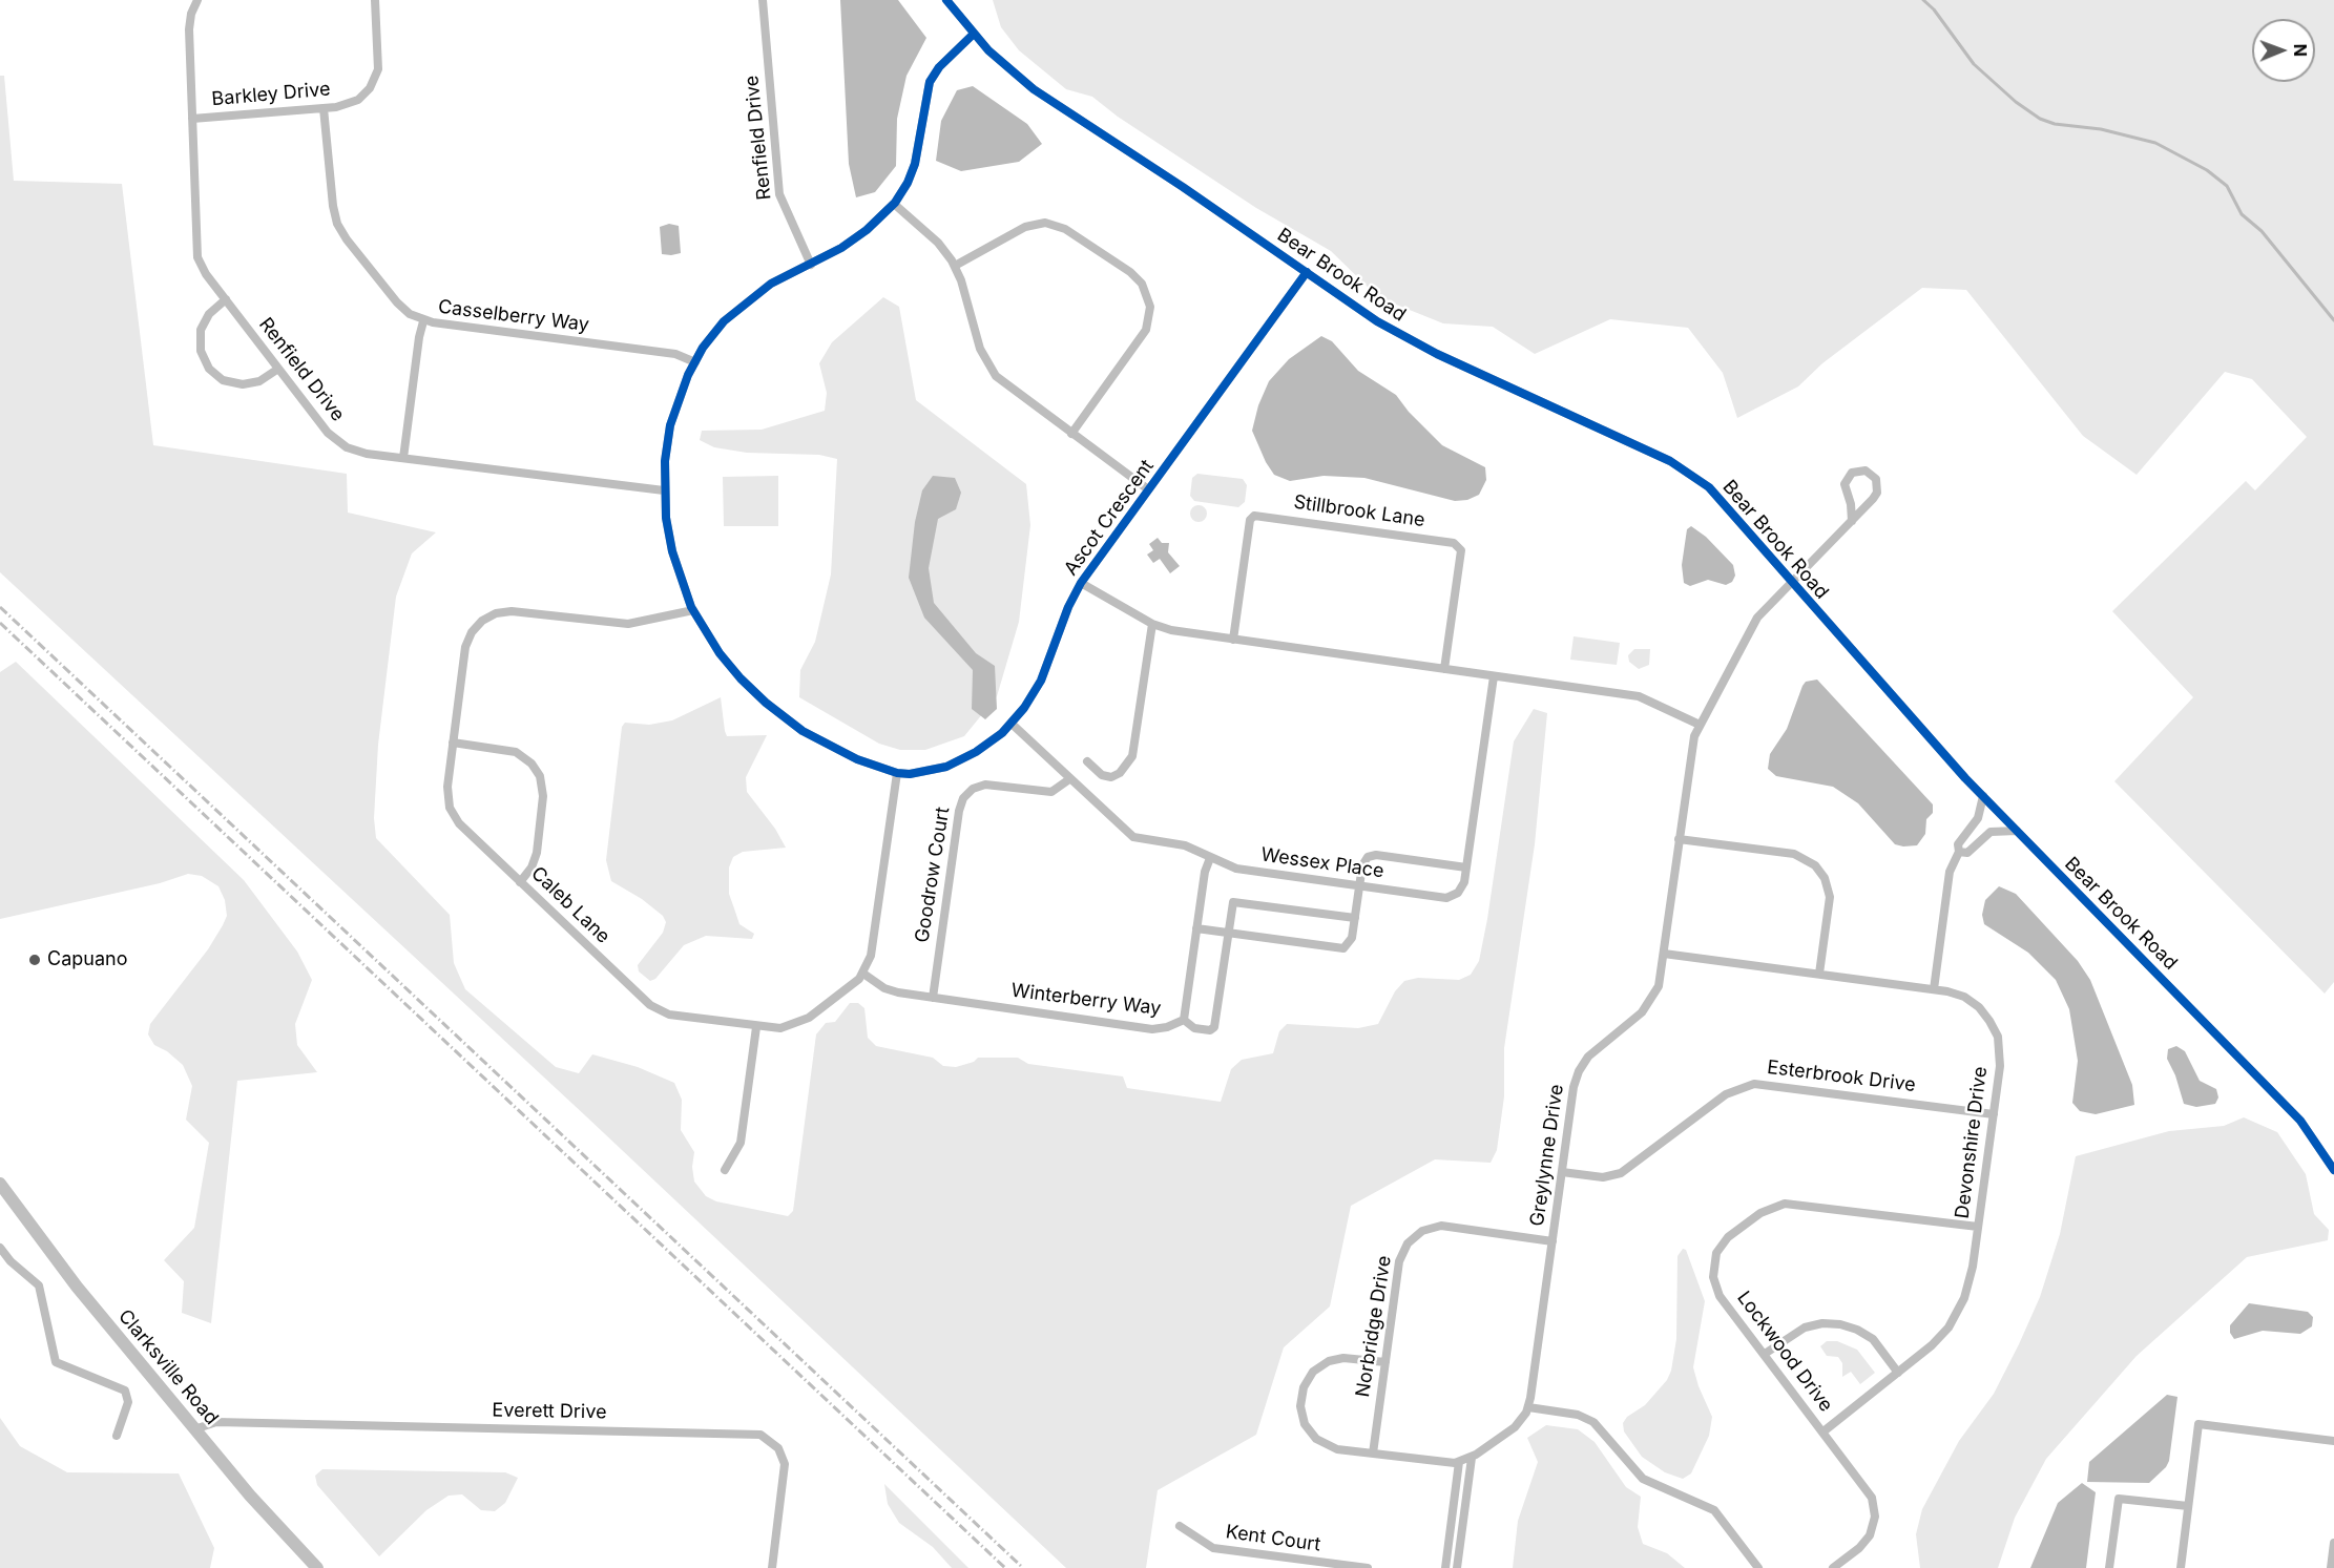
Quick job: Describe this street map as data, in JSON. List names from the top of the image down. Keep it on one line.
{"streets":{"street":["Barkley Drive","Renfield Drive","Bear Brook Road","Casselberry Way","Stillbrook Lane","Ascot Crescent","Wessex Place","Goodrow Court","Caleb Lane","Winterberry Way","Esterbrook Drive","Devonshire Drive","Greylynne Drive","Norbridge Drive","Lockwood Drive","Clarksville Road","Everett Drive","Kent Court"]},"crossings":[["Barkley Drive","Renfield Drive"],["Barkley Drive","Casselberry Way"],["Renfield Drive","Ascot Crescent"],["Bear Brook Road","Ascot Crescent"],["Bear Brook Road","Greylynne Drive"],["Casselberry Way","Ascot Crescent"],["Ascot Crescent","Wessex Place"],["Ascot Crescent","Caleb Lane"],["Wessex Place","Goodrow Court"],["Wessex Place","Winterberry Way"],["Goodrow Court","Winterberry Way"],["Caleb Lane","Winterberry Way"],["Esterbrook Drive","Devonshire Drive"],["Esterbrook Drive","Greylynne Drive"],["Devonshire Drive","Greylynne Drive"],["Devonshire Drive","Lockwood Drive"],["Greylynne Drive","Norbridge Drive"],["Clarksville Road","Everett Drive"]],"places":["Capuano"],"north":"right"}
